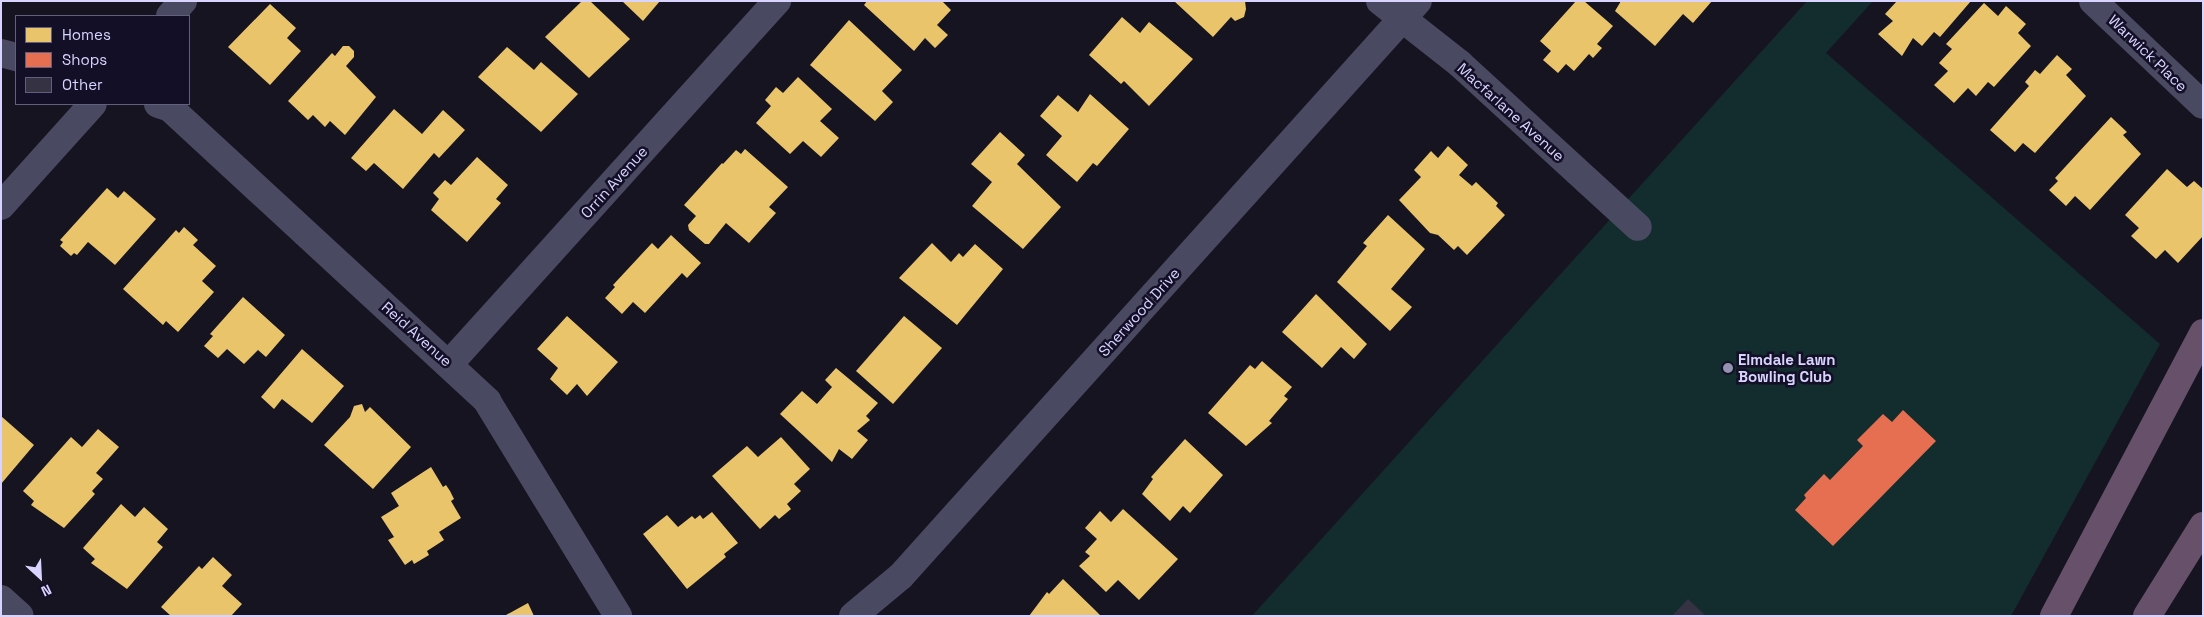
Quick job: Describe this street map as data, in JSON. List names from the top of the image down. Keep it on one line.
{"streets":{"street":["Warwick Place","Macfarlane Avenue","Orrin Avenue","Sherwood Drive","Reid Avenue"]},"crossings":[["Macfarlane Avenue","Sherwood Drive"],["Orrin Avenue","Reid Avenue"]],"places":["Elmdale Lawn Bowling Club"],"legend":["Homes","Shops","Other"],"north":"bottom right"}
